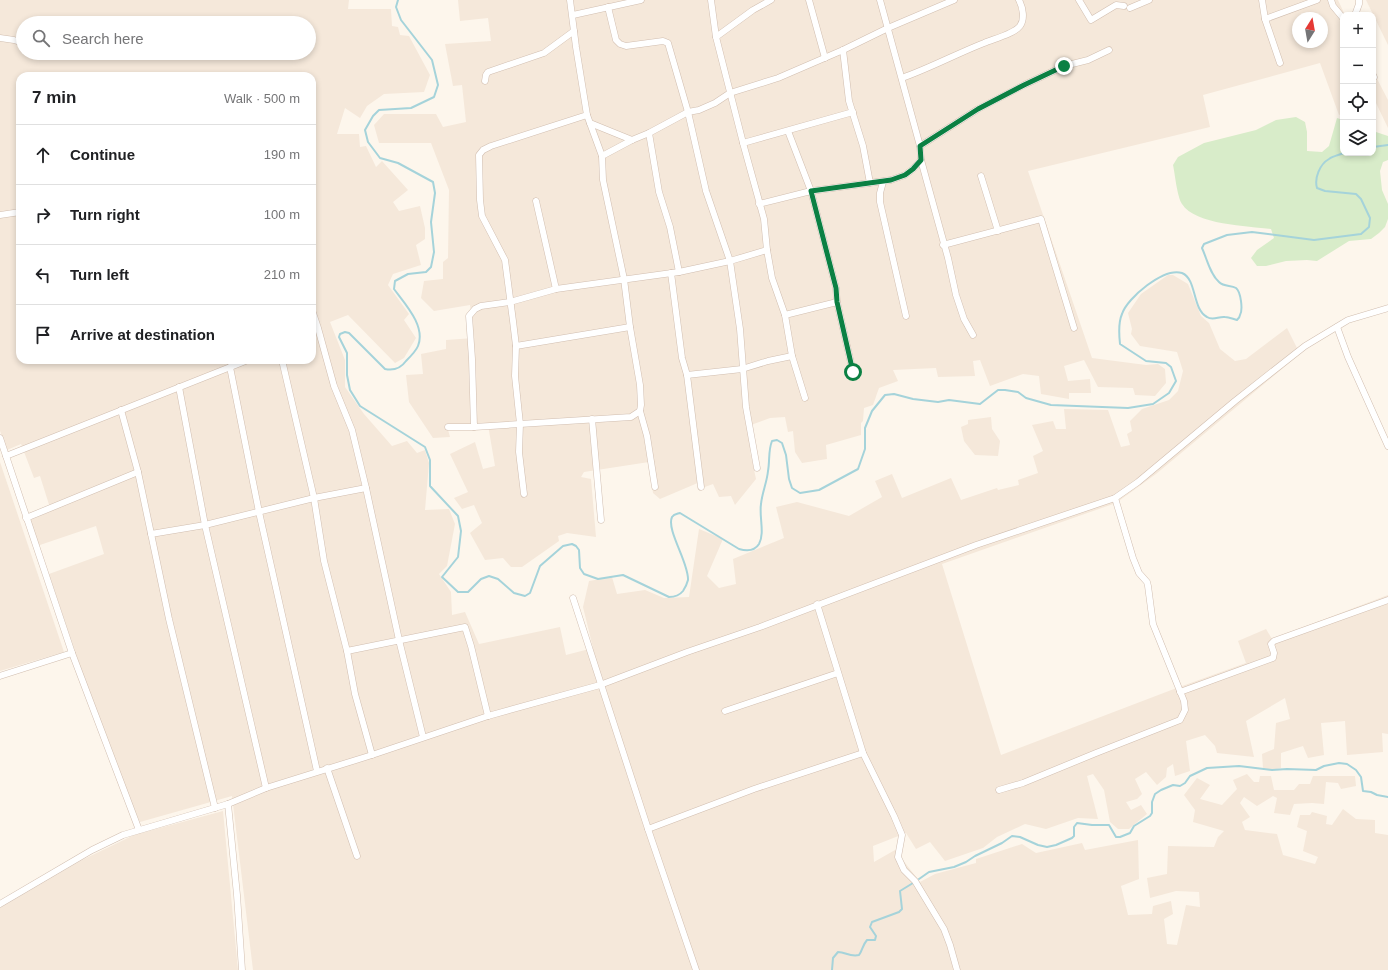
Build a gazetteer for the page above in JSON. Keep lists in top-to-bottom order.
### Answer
{
  "north": "top",
  "page": {
    "map_buttons": ["+", "−"],
    "search": "Search here",
    "heading": ["7 min", "Walk · 500 m"],
    "list": [
      ["Continue", "190 m"],
      ["Turn right", "100 m"],
      ["Turn left", "210 m"],
      "Arrive at destination"
    ]
  }
}
